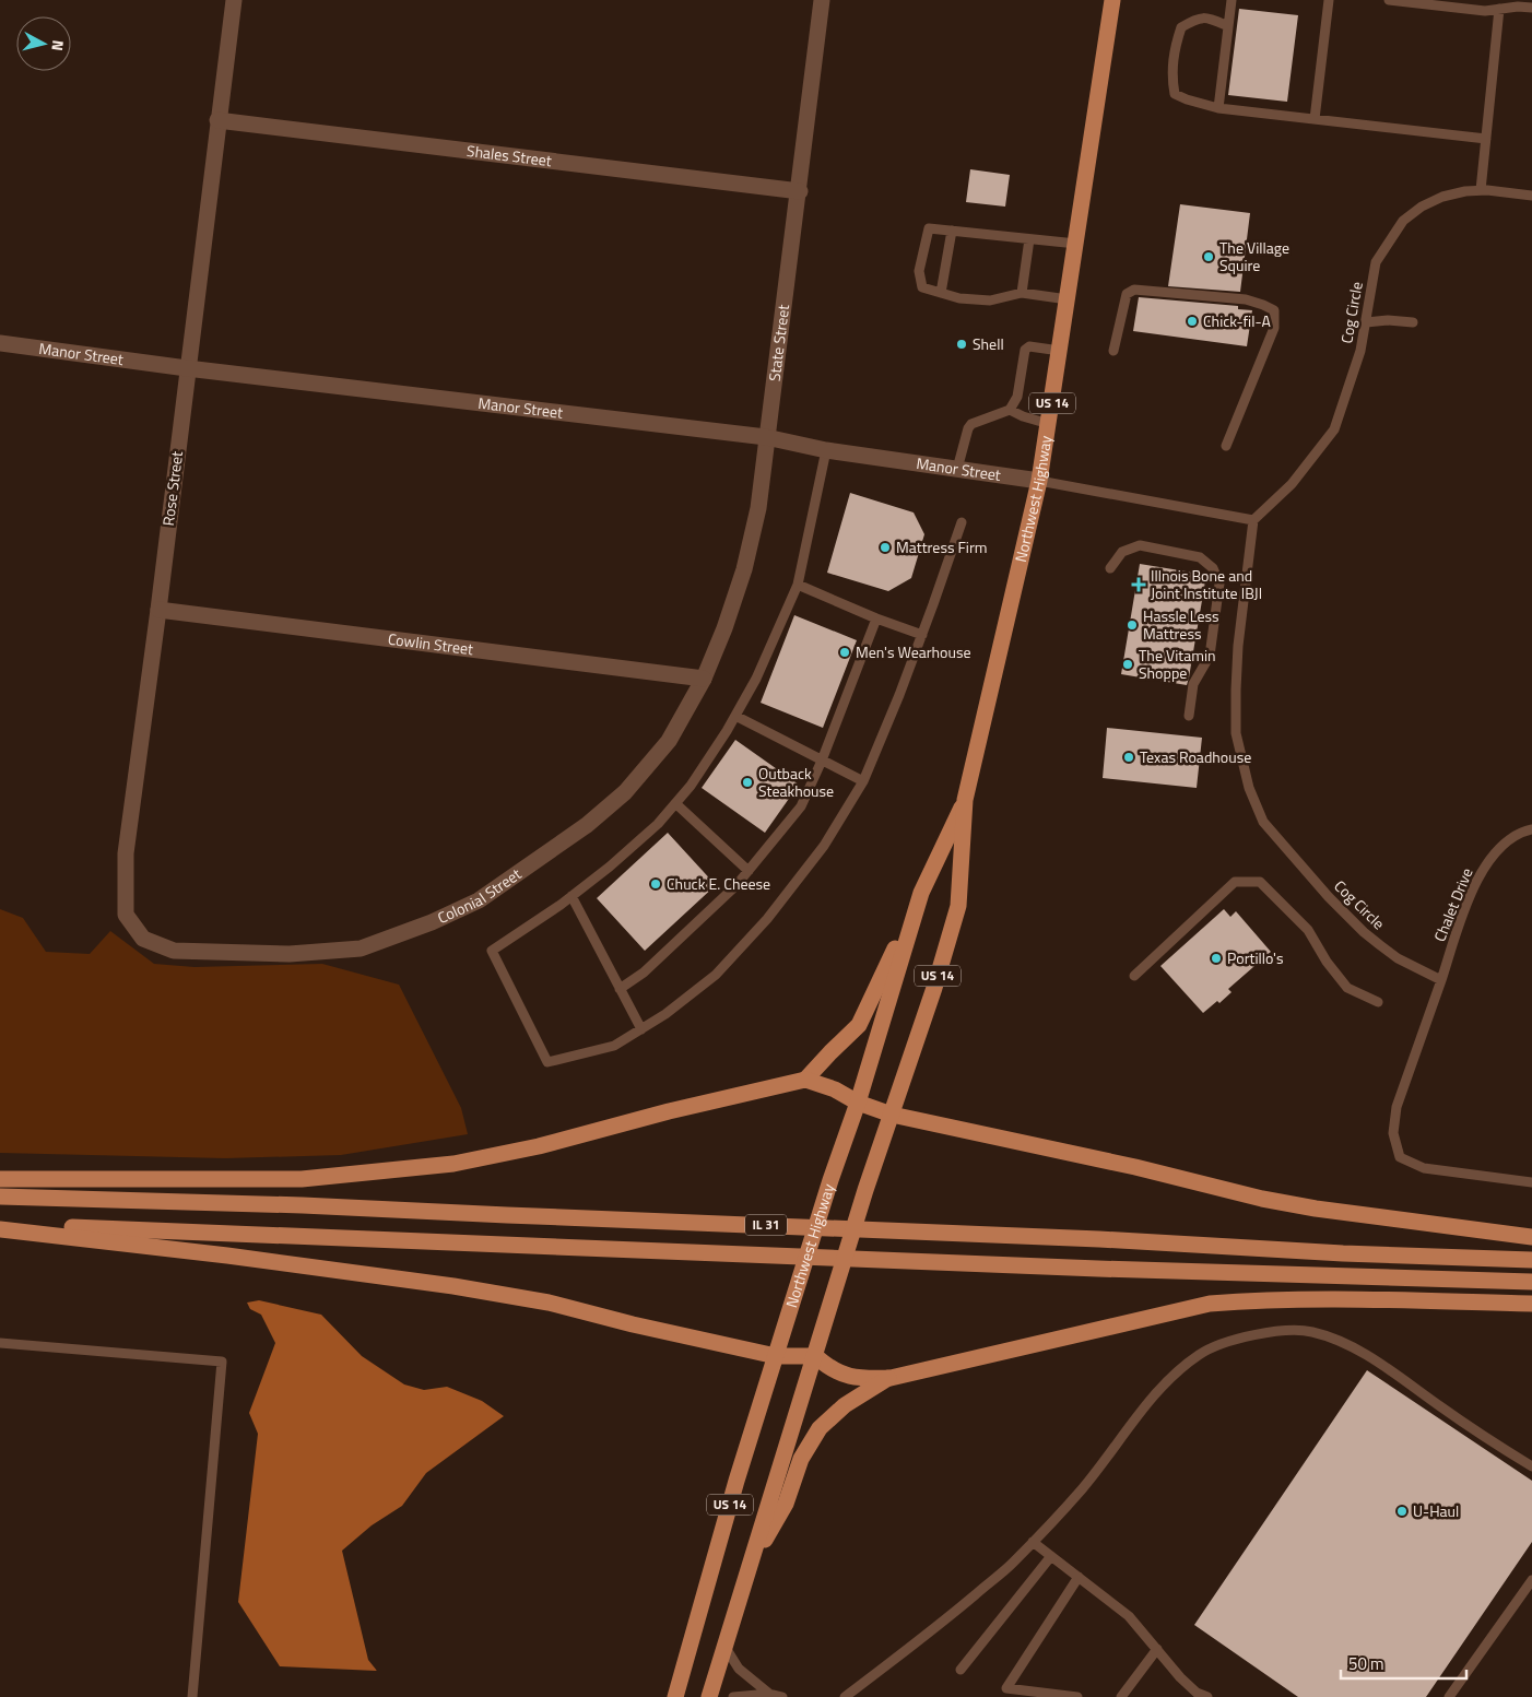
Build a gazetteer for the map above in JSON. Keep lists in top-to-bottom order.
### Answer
{
  "streets": {
    "main road": ["US 14", "Northwest Highway", "IL 31"],
    "street": [
      "Shales Street",
      "State Street",
      "Manor Street",
      "Rose Street",
      "Cowlin Street",
      "Colonial Street"
    ],
    "lane": ["Cog Circle", "Chalet Drive"]
  },
  "crossings": [
    ["Shales Street", "State Street"],
    ["Shales Street", "Rose Street"],
    ["Cog Circle", "Chalet Drive"],
    ["State Street", "Manor Street"],
    ["State Street", "Cowlin Street"],
    ["State Street", "Colonial Street"],
    ["Manor Street", "Rose Street"],
    ["Manor Street", "Northwest Highway"],
    ["Rose Street", "Cowlin Street"],
    ["Rose Street", "Colonial Street"],
    ["Cowlin Street", "Colonial Street"]
  ],
  "places": {
    "other": [
      "The Village Squire",
      "Chick-fil-A",
      "Shell",
      "Mattress Firm",
      "Hassle Less Mattress",
      "Men's Wearhouse",
      "The Vitamin Shoppe",
      "Texas Roadhouse",
      "Outback Steakhouse",
      "Chuck E. Cheese",
      "Portillo's",
      "U-Haul"
    ],
    "health": ["Illnois Bone and Joint Institute IBJI"]
  },
  "scale_bar": "50 m",
  "north": "right"
}
